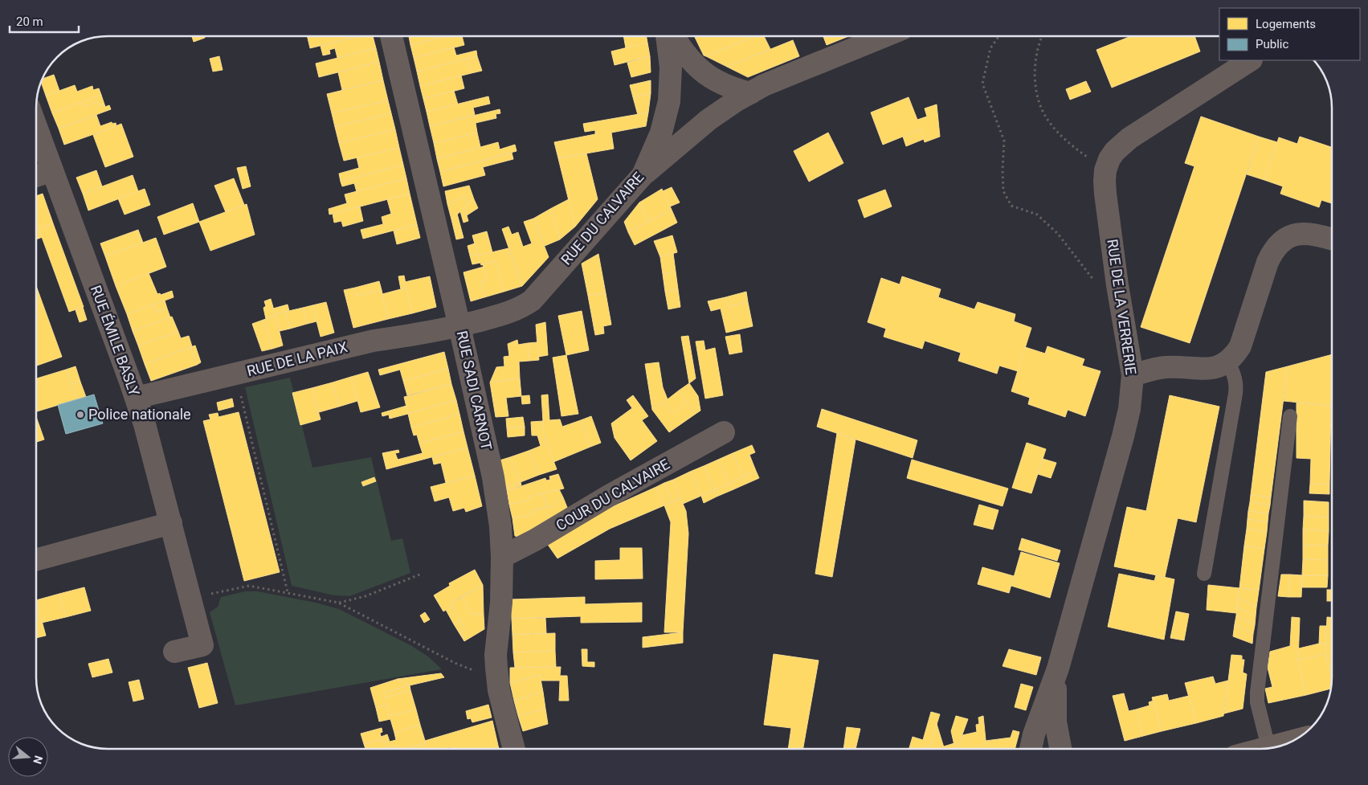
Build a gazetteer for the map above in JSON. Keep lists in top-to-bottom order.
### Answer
{
  "streets": {
    "street": [
      "RUE DU CALVAIRE",
      "RUE DE LA VERRERIE",
      "RUE ÉMILE BASLY",
      "RUE DE LA PAIX",
      "RUE SADI CARNOT",
      "COUR DU CALVAIRE"
    ]
  },
  "crossings": [
    ["RUE DU CALVAIRE", "RUE DE LA PAIX"],
    ["RUE DU CALVAIRE", "RUE SADI CARNOT"],
    ["RUE ÉMILE BASLY", "RUE DE LA PAIX"],
    ["RUE DE LA PAIX", "RUE SADI CARNOT"],
    ["RUE SADI CARNOT", "COUR DU CALVAIRE"]
  ],
  "places": ["Police nationale"],
  "legend": ["Logements", "Public"],
  "scale_bar": "20 m",
  "north": "right"
}
